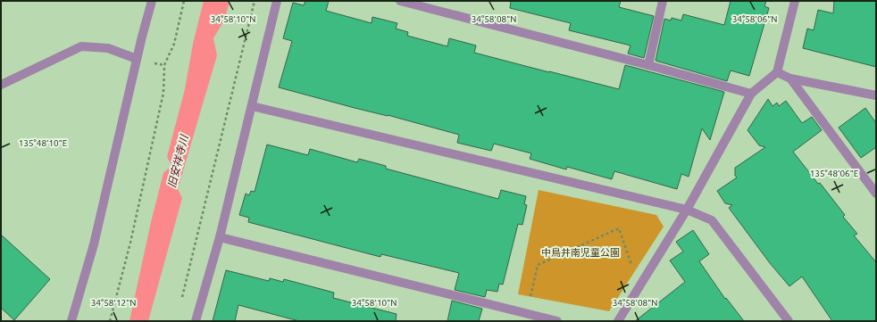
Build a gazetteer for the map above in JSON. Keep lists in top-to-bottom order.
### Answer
{
  "water": ["旧安祥寺川"],
  "parks": ["中鳥井南児童公園"],
  "coordinates": [
    "34°58'10\"N",
    "34°58'08\"N",
    "34°58'06\"N",
    "135°48'10\"E",
    "135°48'06\"E",
    "34°58'12\"N"
  ]
}
